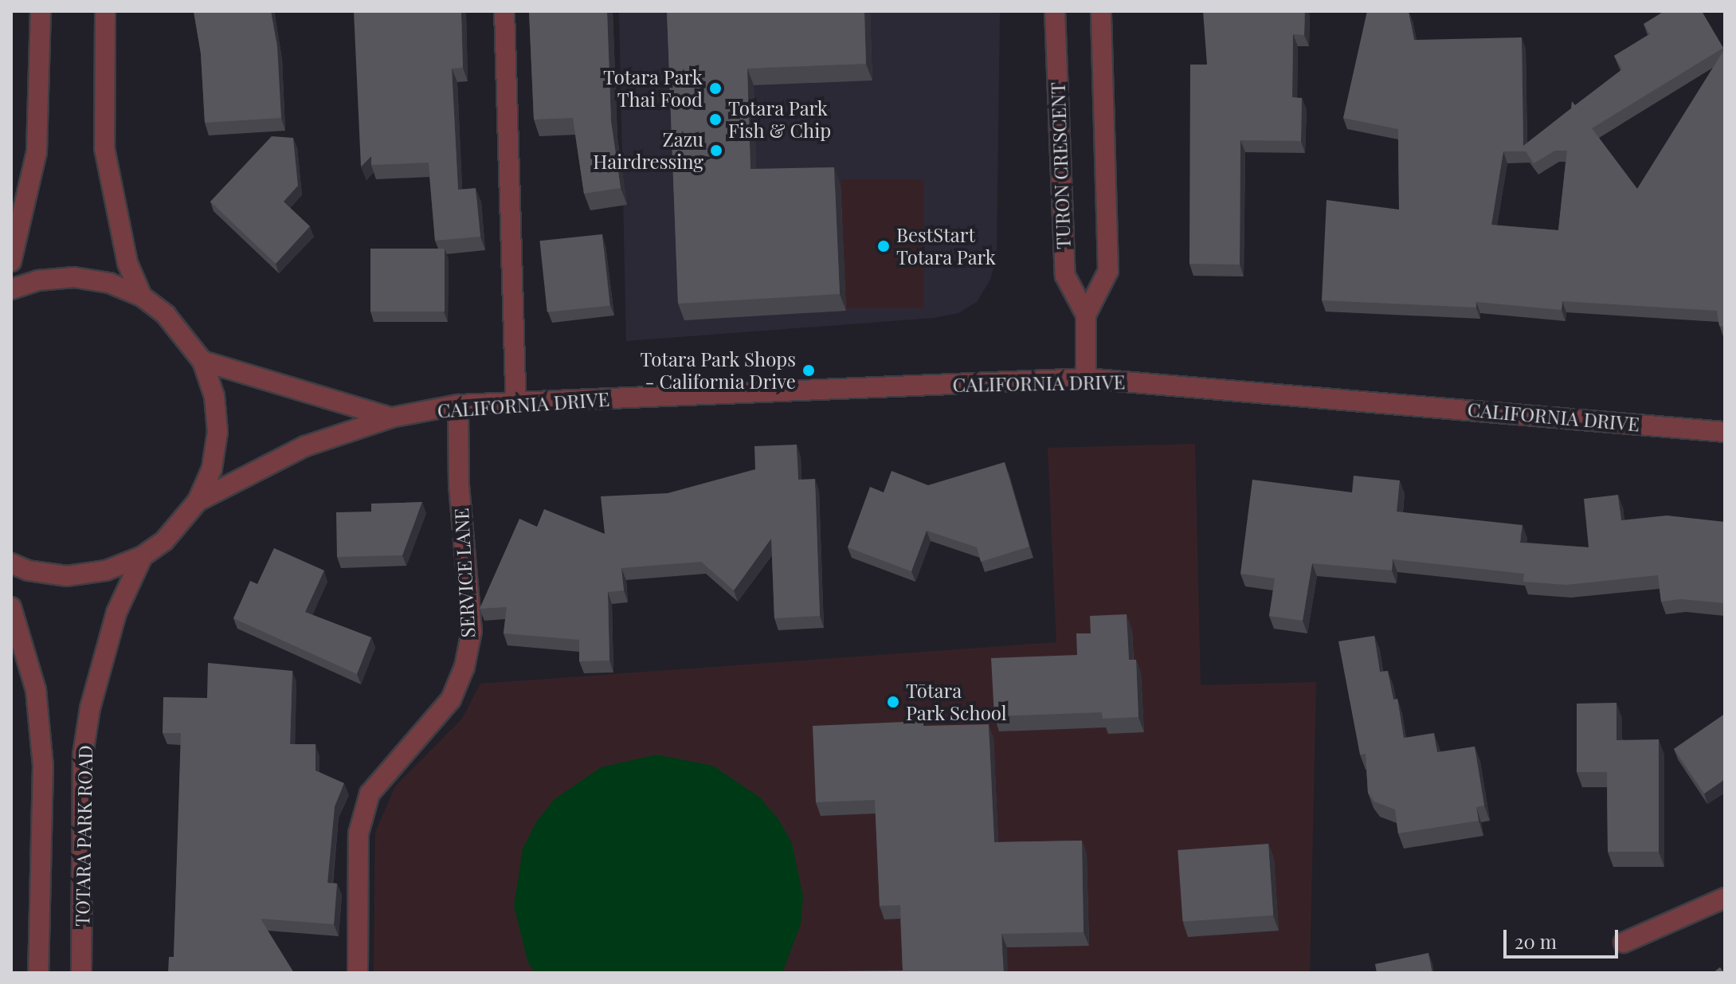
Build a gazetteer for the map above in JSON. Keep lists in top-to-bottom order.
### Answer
{
  "streets": {
    "street": [
      "TURON CRESCENT",
      "CALIFORNIA DRIVE",
      "SERVICE LANE",
      "TOTARA PARK ROAD"
    ]
  },
  "crossings": [
    ["TURON CRESCENT", "CALIFORNIA DRIVE"],
    ["CALIFORNIA DRIVE", "SERVICE LANE"]
  ],
  "places": [
    "Totara Park Thai Food",
    "Totara Park Fish & Chip",
    "Zazu Hairdressing",
    "BestStart Totara Park",
    "Totara Park Shops - California Drive",
    "Tōtara Park School"
  ],
  "scale_bar": "20 m"
}
